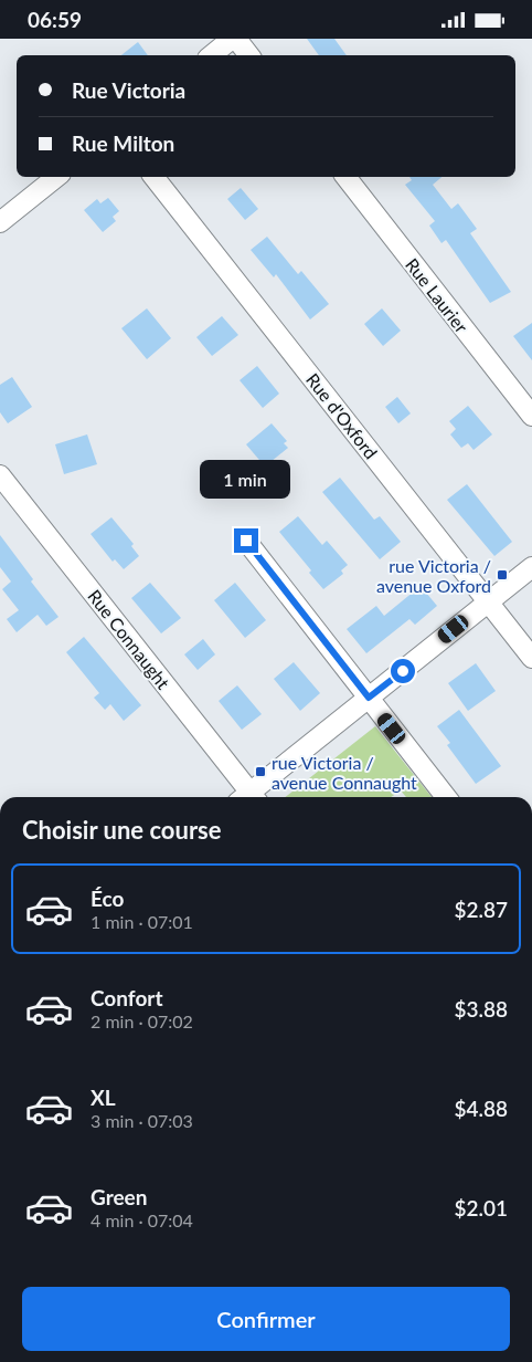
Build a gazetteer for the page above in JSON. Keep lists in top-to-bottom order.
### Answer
{
  "streets": {
    "street": ["Rue Laurier", "Rue d'Oxford", "Rue Connaught"]
  },
  "places": {
    "transit": ["rue Victoria / avenue Oxford", "rue Victoria / avenue Connaught"]
  },
  "page": {
    "status": "06:59",
    "banner": ["Rue Victoria", "Rue Milton"],
    "bubble": "1 min",
    "heading": "Choisir une course",
    "list": [
      {
        "name": "Éco",
        "note": "1 min · 07:01",
        "value": "$2.87"
      },
      {
        "name": "Confort",
        "note": "2 min · 07:02",
        "value": "$3.88"
      },
      {
        "name": "XL",
        "note": "3 min · 07:03",
        "value": "$4.88"
      },
      {
        "name": "Green",
        "note": "4 min · 07:04",
        "value": "$2.01"
      }
    ],
    "buttons": "Confirmer"
  }
}
